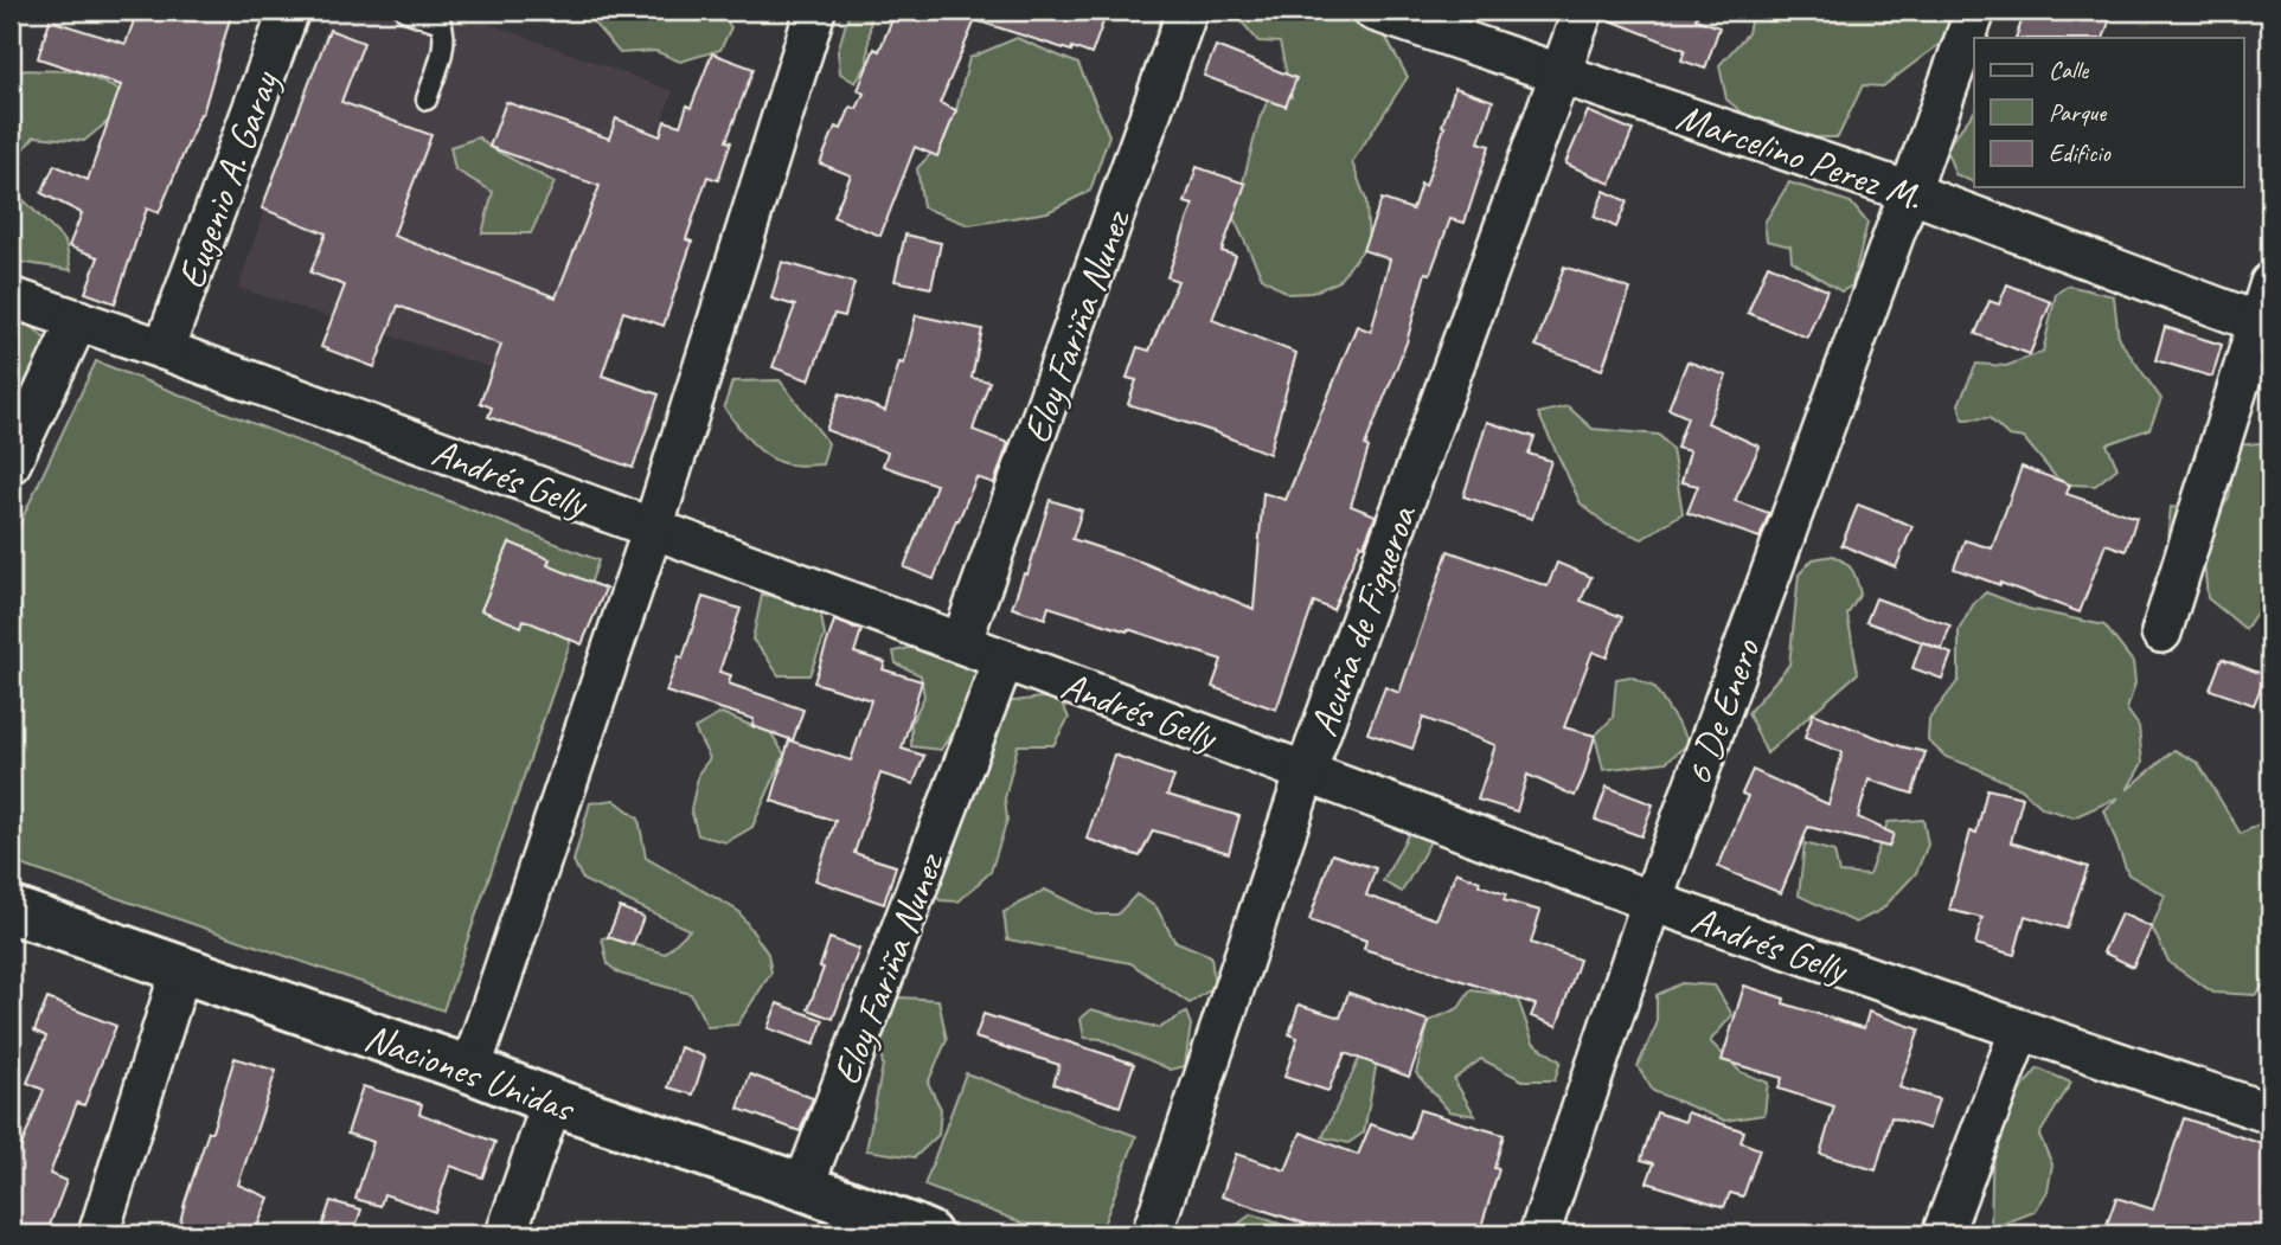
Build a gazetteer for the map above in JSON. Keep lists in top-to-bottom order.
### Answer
{
  "streets": {
    "street": [
      "Marcelino Perez M.",
      "Eugenio A. Garay",
      "Eloy Fariña Nunez",
      "Andrés Gelly",
      "Acuña de Figueroa",
      "6 De Enero",
      "Naciones Unidas"
    ]
  },
  "crossings": [
    ["Marcelino Perez M.", "Acuña de Figueroa"],
    ["Marcelino Perez M.", "6 De Enero"],
    ["Eugenio A. Garay", "Andrés Gelly"],
    ["Eloy Fariña Nunez", "Andrés Gelly"],
    ["Eloy Fariña Nunez", "Naciones Unidas"],
    ["Andrés Gelly", "Acuña de Figueroa"],
    ["Andrés Gelly", "6 De Enero"]
  ],
  "legend": ["Calle", "Parque", "Edificio"]
}
